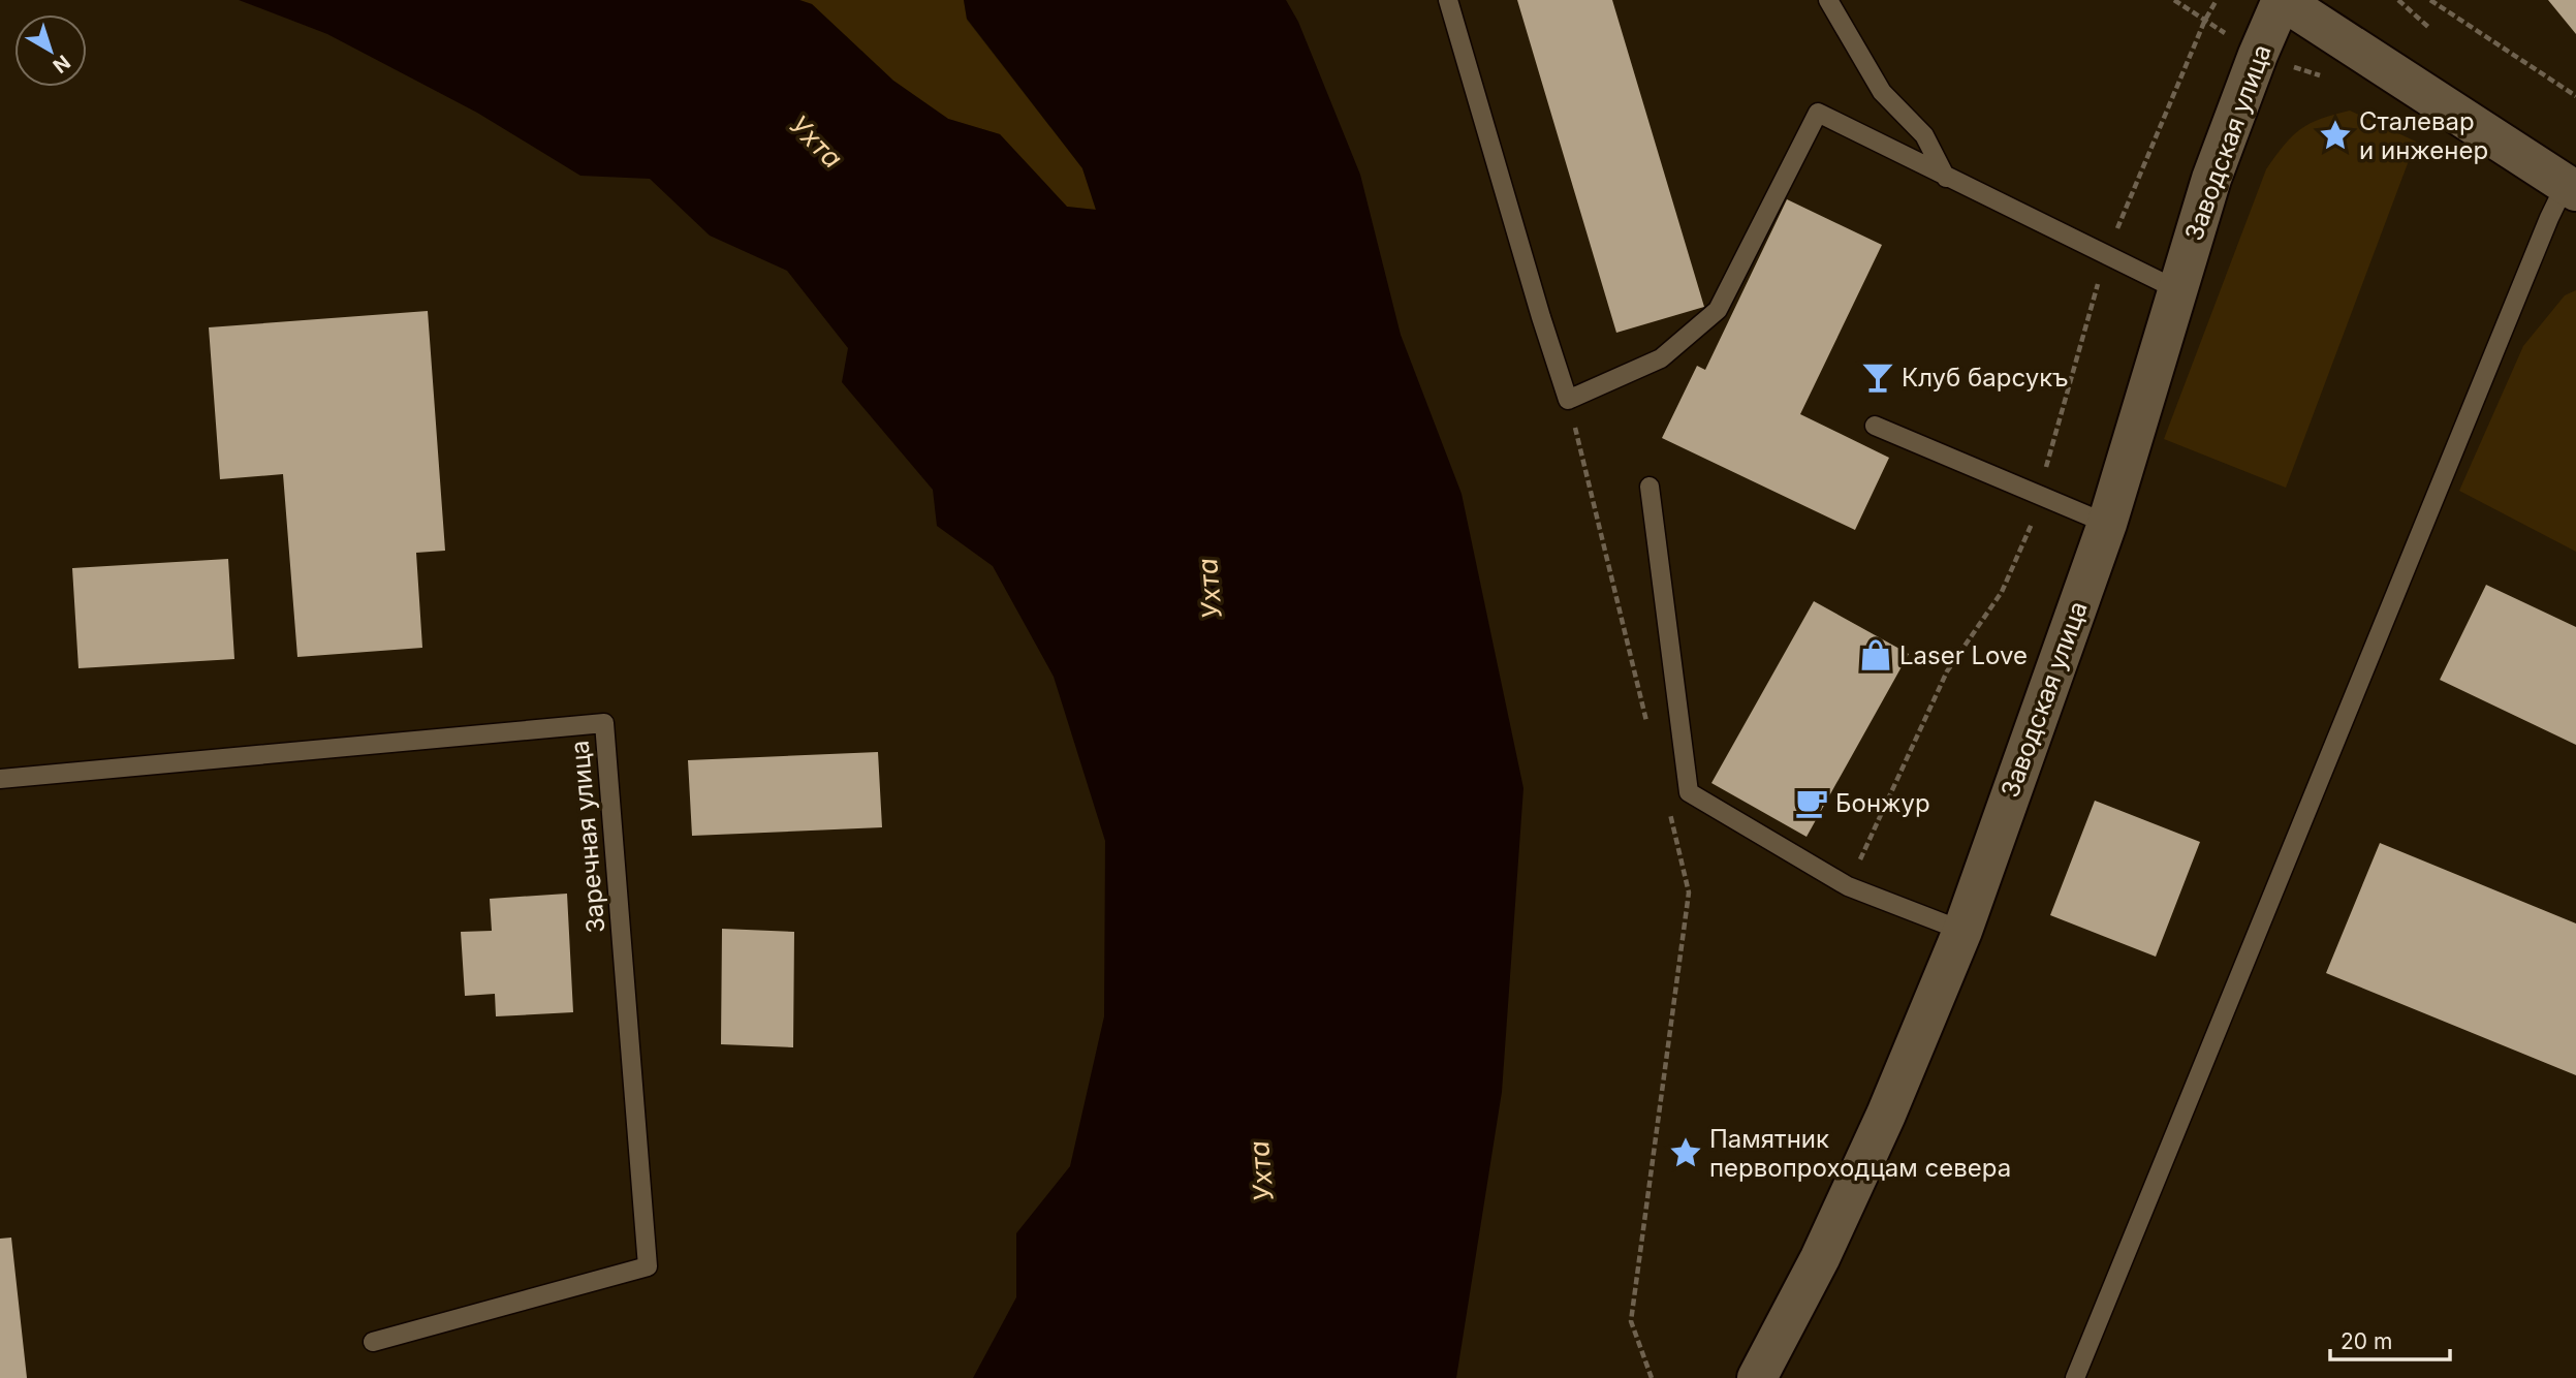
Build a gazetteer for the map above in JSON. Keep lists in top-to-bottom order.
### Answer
{
  "streets": {
    "street": ["Заводская улица"],
    "lane": ["Заречная улица"]
  },
  "water": ["Ухта"],
  "places": {
    "place": ["Сталевар и инженер", "Памятник первопроходцам севера"],
    "bar": ["Клуб барсукъ"],
    "shop": ["Laser Love"],
    "cafe": ["Бонжур"]
  },
  "scale_bar": "20 m",
  "north": "bottom right"
}
